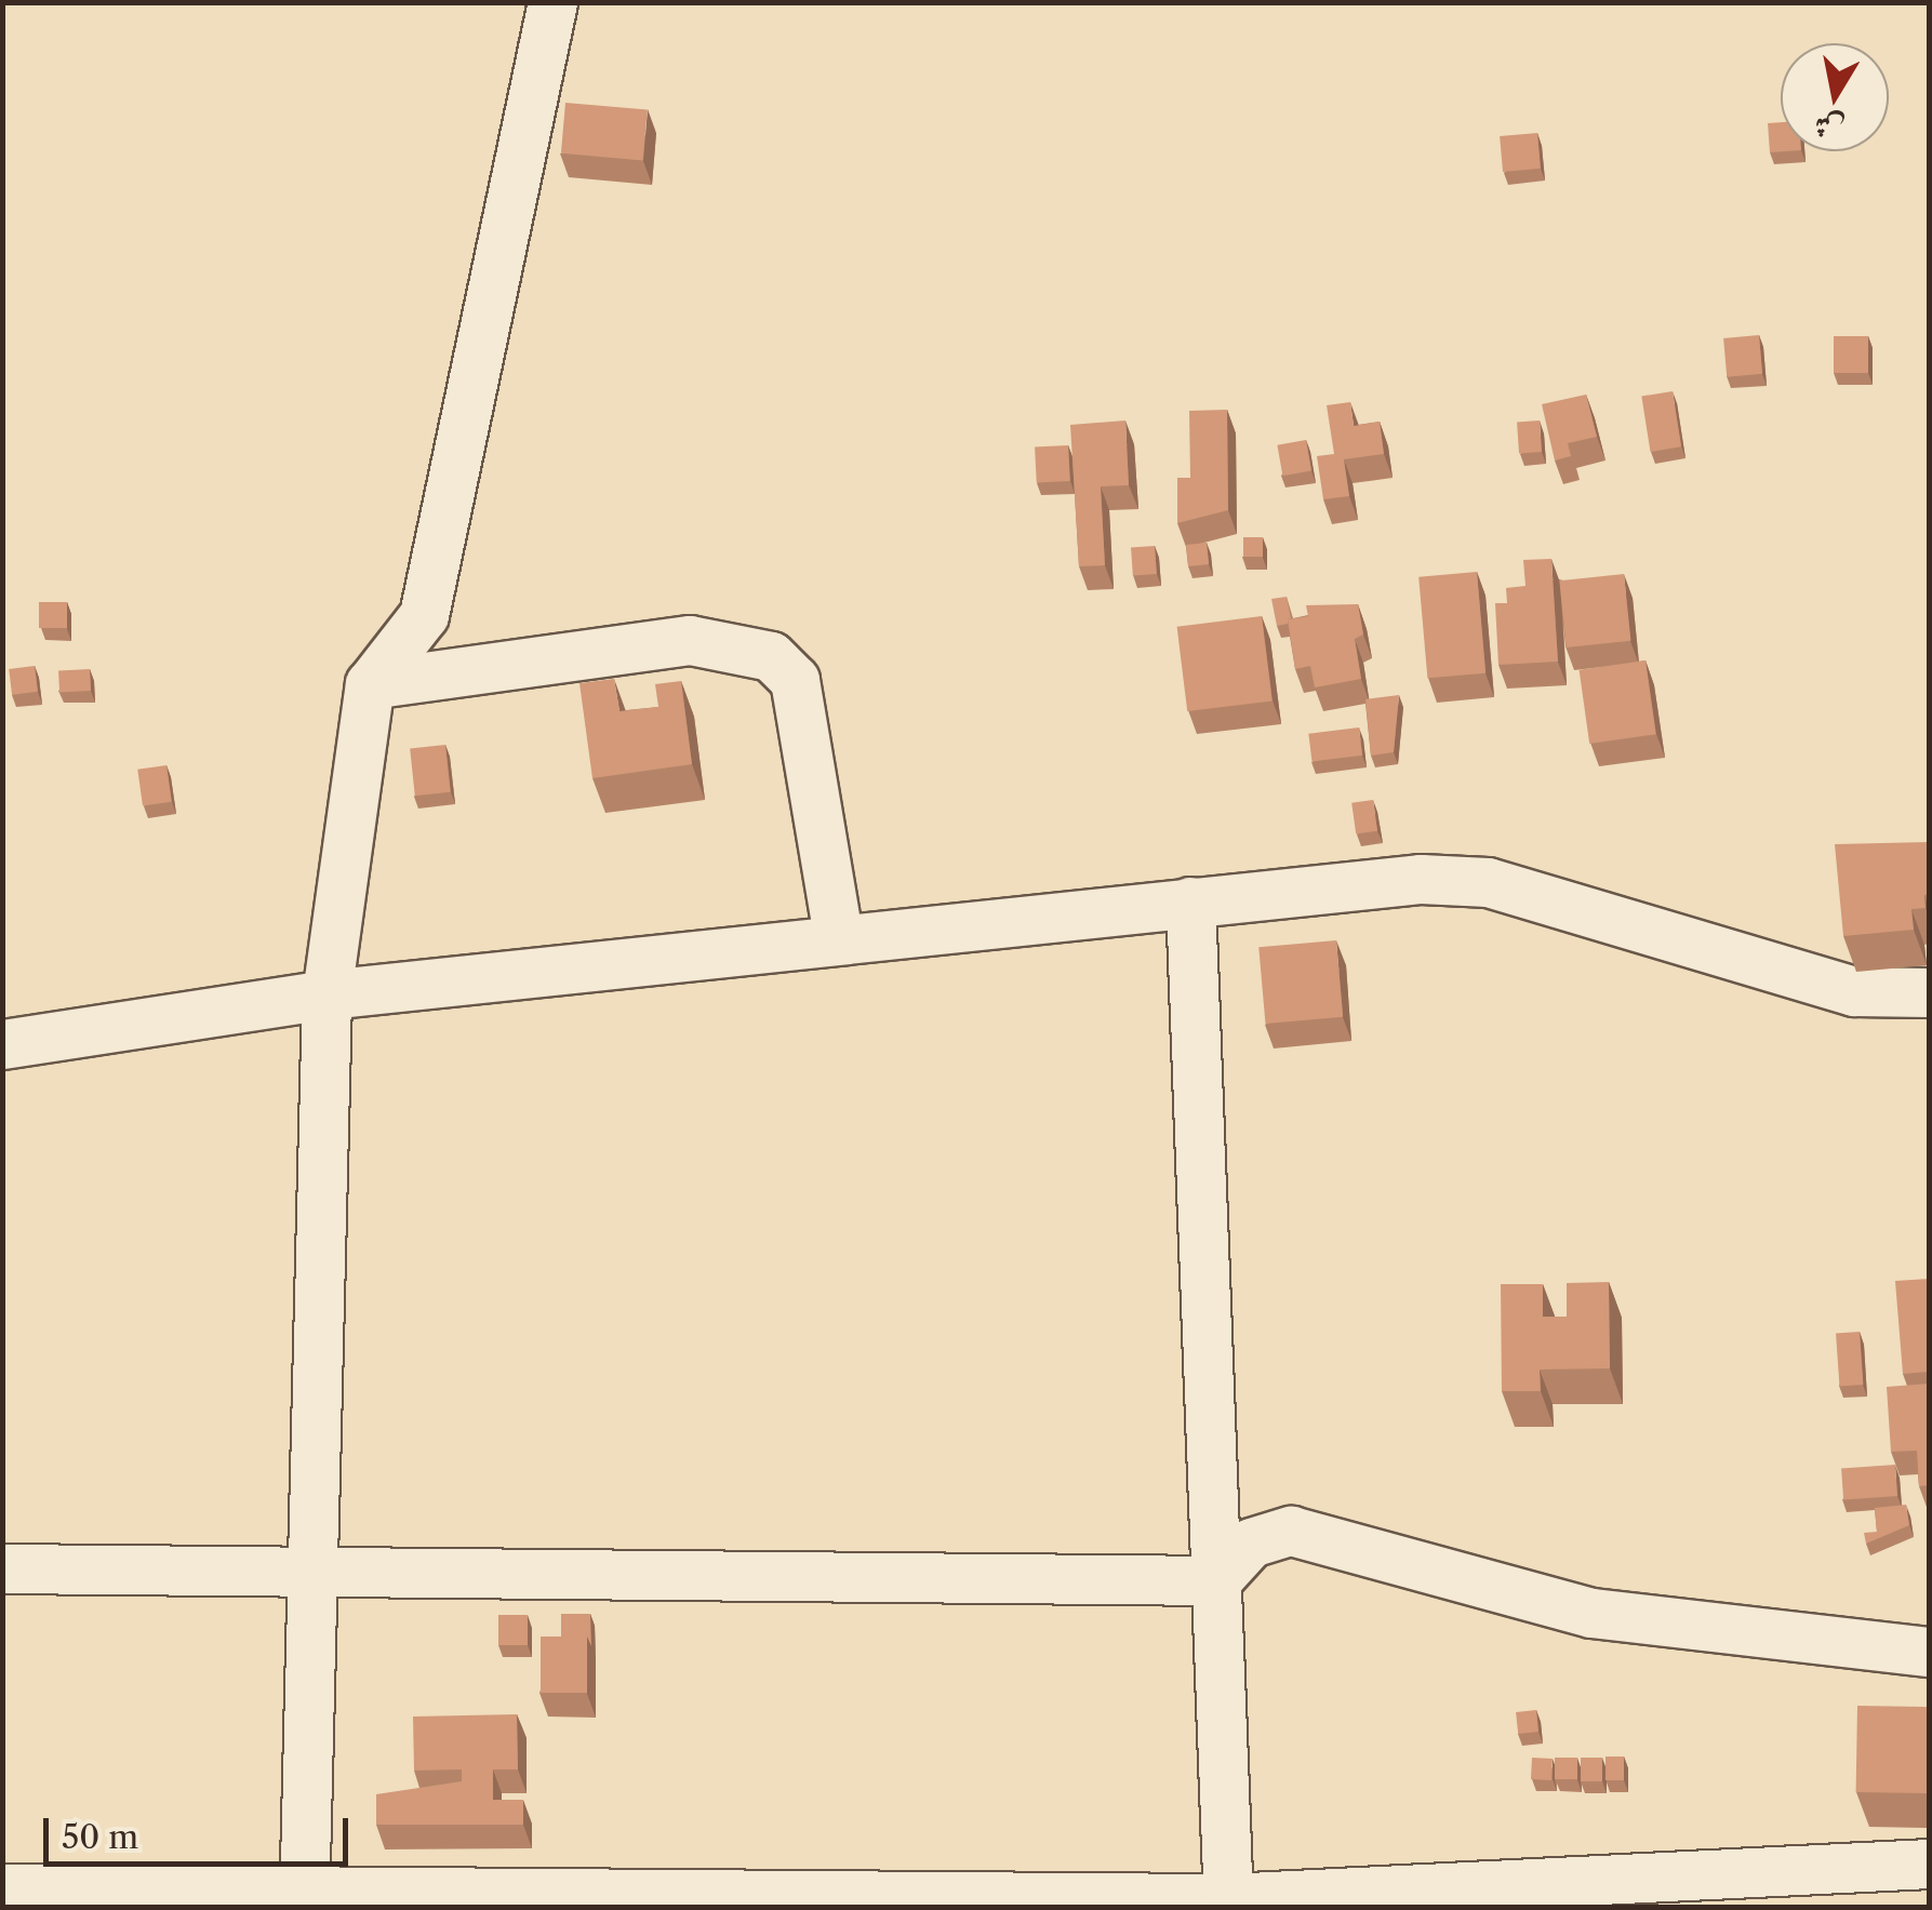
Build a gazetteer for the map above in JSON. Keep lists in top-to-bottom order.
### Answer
{
  "scale_bar": "50 m",
  "north": "bottom"
}
